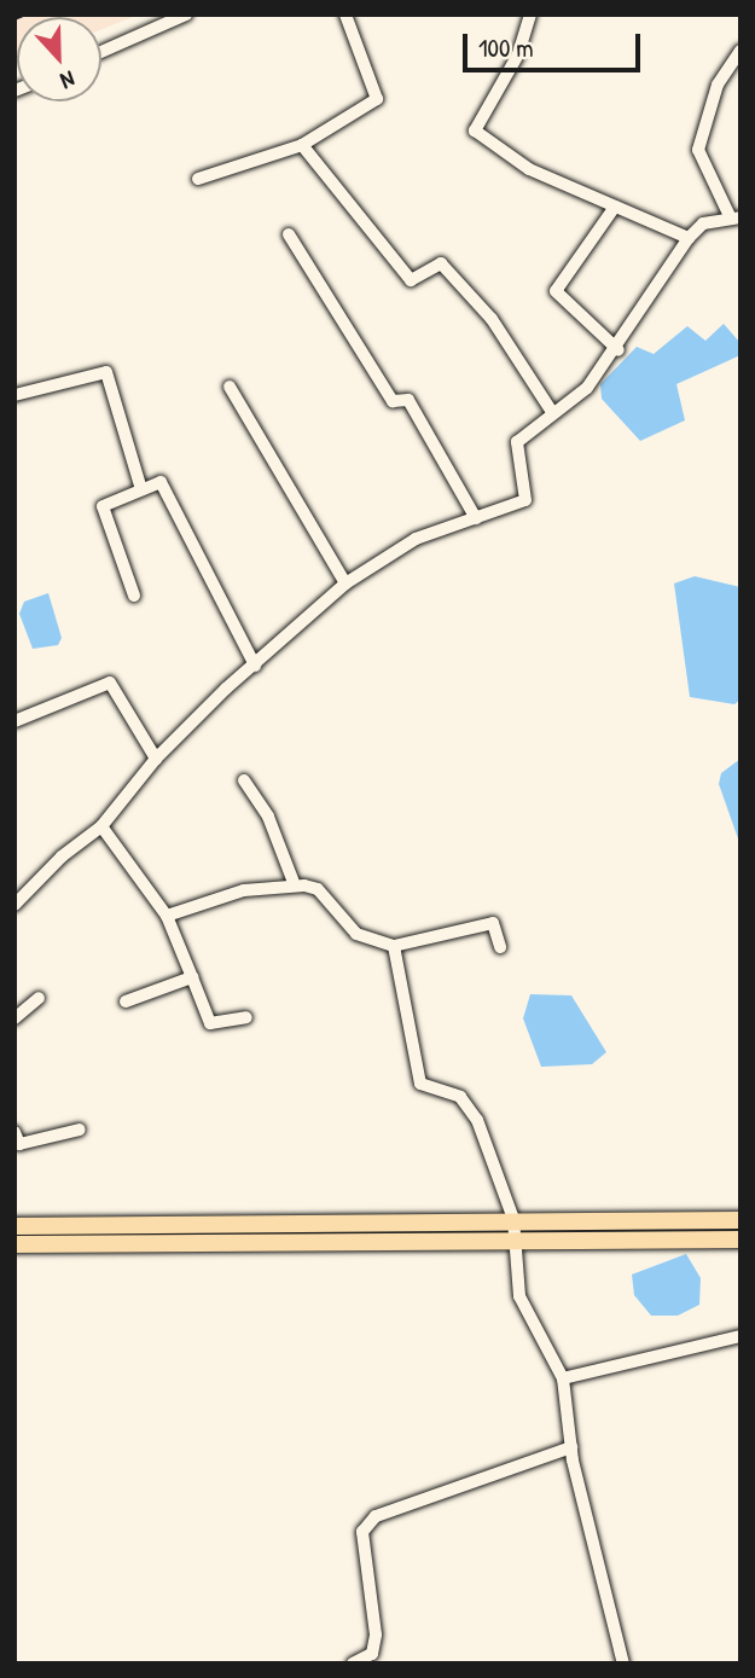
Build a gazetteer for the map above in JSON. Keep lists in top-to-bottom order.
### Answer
{
  "scale_bar": "100 m",
  "north": "bottom"
}
